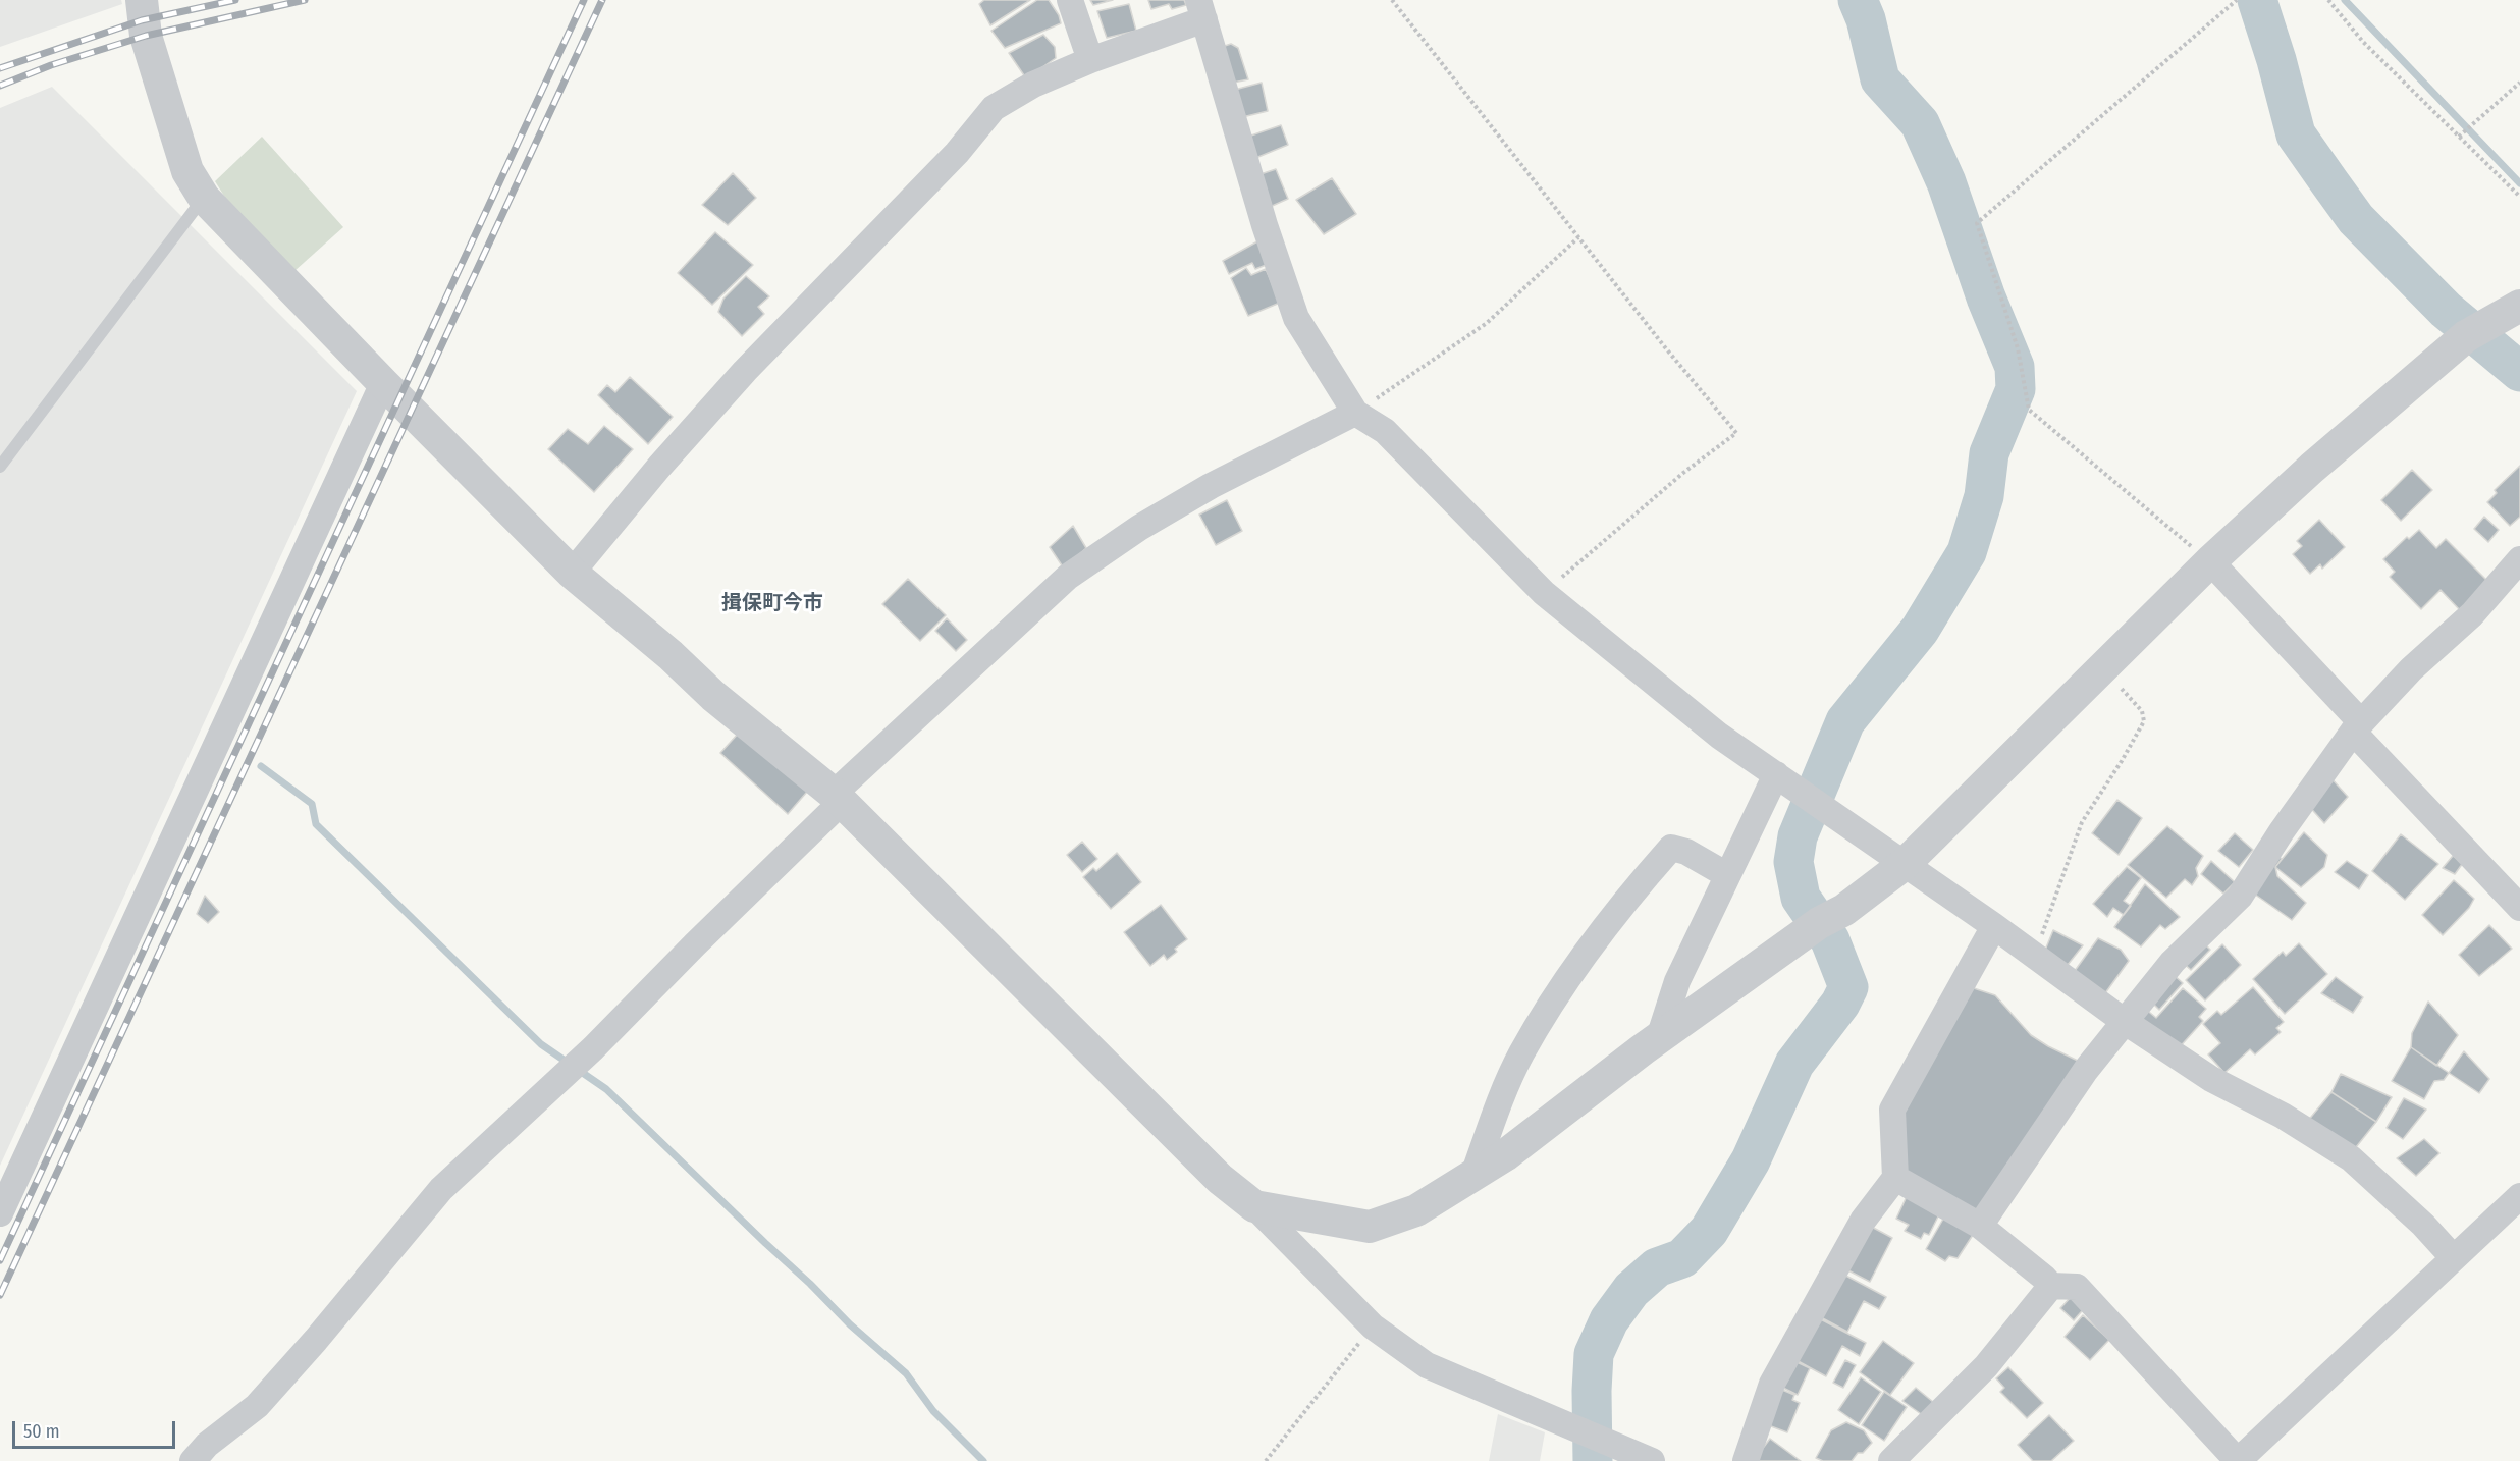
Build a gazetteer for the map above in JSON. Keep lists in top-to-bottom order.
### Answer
{
  "districts": ["揖保町今市"],
  "scale_bar": "50 m"
}
